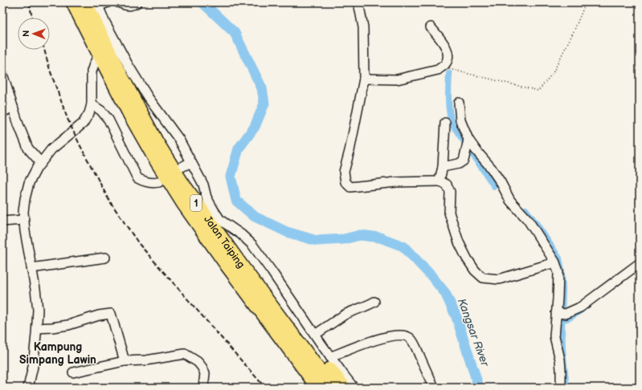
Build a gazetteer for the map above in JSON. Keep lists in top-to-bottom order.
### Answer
{
  "streets": {
    "highway": ["1", "Jalan Taiping"]
  },
  "districts": ["Kampung Simpang Lawin"],
  "water": ["Kangsar River"],
  "north": "left"
}
